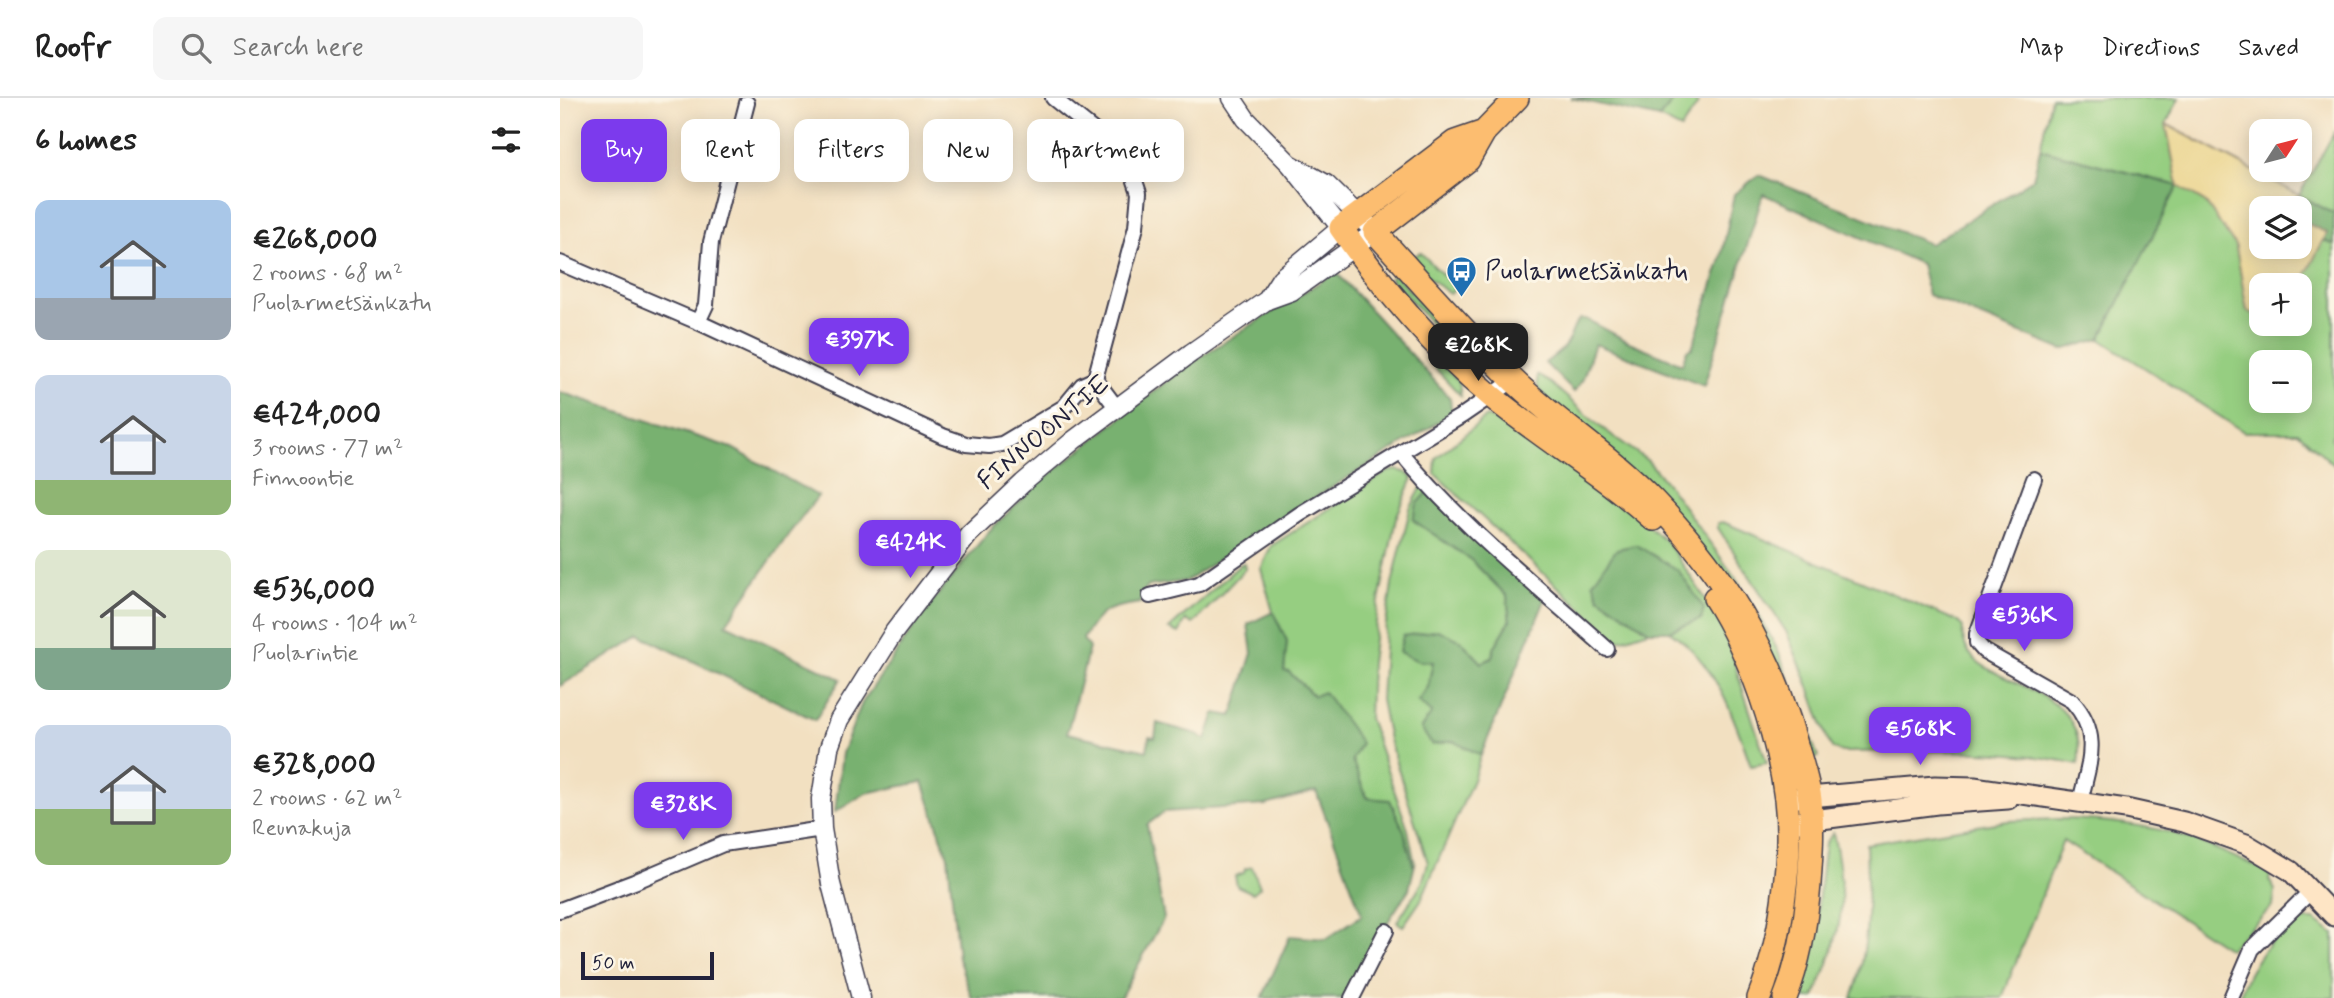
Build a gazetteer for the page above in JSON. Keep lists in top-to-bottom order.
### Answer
{
  "streets": {
    "main road": ["FINNOONTIE"]
  },
  "places": {
    "bus stop": ["Puolarmetsänkatu"]
  },
  "scale_bar": "50 m",
  "north": "top right",
  "page": {
    "header": "Roofr",
    "search": "Search here",
    "nav": ["Map", "Directions", "Saved"],
    "heading": "6 homes",
    "map_buttons": ["+", "−"],
    "chip": [
      "Buy",
      "Rent",
      "Filters",
      "New",
      "Apartment"
    ],
    "list": [
      {
        "name": "€268,000",
        "note": "2 rooms · 68 m² · Puolarmetsänkatu"
      },
      {
        "name": "€424,000",
        "note": "3 rooms · 77 m² · Finnoontie"
      },
      {
        "name": "€536,000",
        "note": "4 rooms · 104 m² · Puolarintie"
      },
      {
        "name": "€328,000",
        "note": "2 rooms · 62 m² · Reunakuja"
      }
    ],
    "price": [
      "€397K",
      "€268K",
      "€424K",
      "€536K",
      "€568K",
      "€328K"
    ],
    "scale": "50 m"
  }
}
